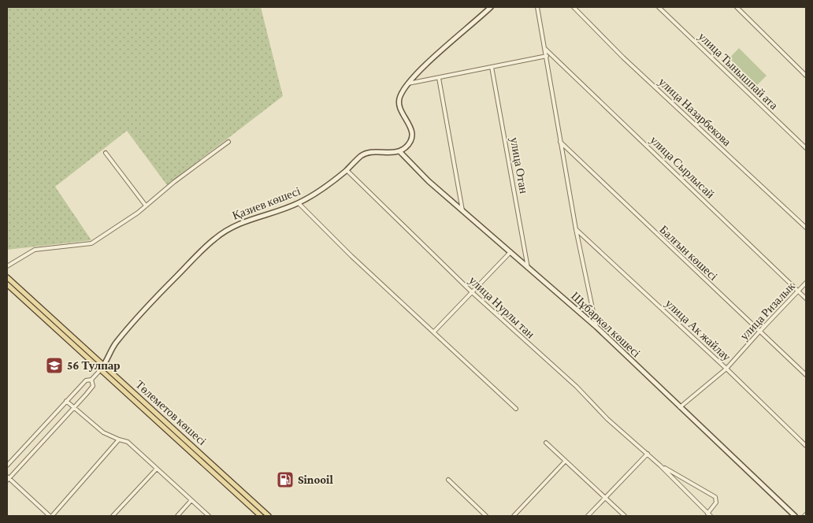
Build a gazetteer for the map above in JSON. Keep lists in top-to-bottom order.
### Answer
{
  "streets": {
    "main road": ["Төлеметов көшесі"],
    "street": [
      "улица Тынышпай ата",
      "улица Назарбекова",
      "улица Отан",
      "улица Сырлысай",
      "Қазиев көшесі",
      "Балғын көшесі",
      "улица Нурлы тан",
      "улица Ризалык",
      "Шұбаркөл көшесі",
      "улица Ак жайлау"
    ]
  },
  "crossings": [
    ["улица Отан", "Шұбаркөл көшесі"],
    ["улица Сырлысай", "улица Ризалык"],
    ["Қазиев көшесі", "улица Нурлы тан"],
    ["Қазиев көшесі", "Шұбаркөл көшесі"],
    ["Қазиев көшесі", "Төлеметов көшесі"],
    ["Балғын көшесі", "улица Ризалык"],
    ["улица Ризалык", "Шұбаркөл көшесі"],
    ["улица Ризалык", "улица Ак жайлау"]
  ],
  "places": {
    "school or university": ["56 Тулпар"],
    "fuel station": ["Sinooil"]
  }
}
